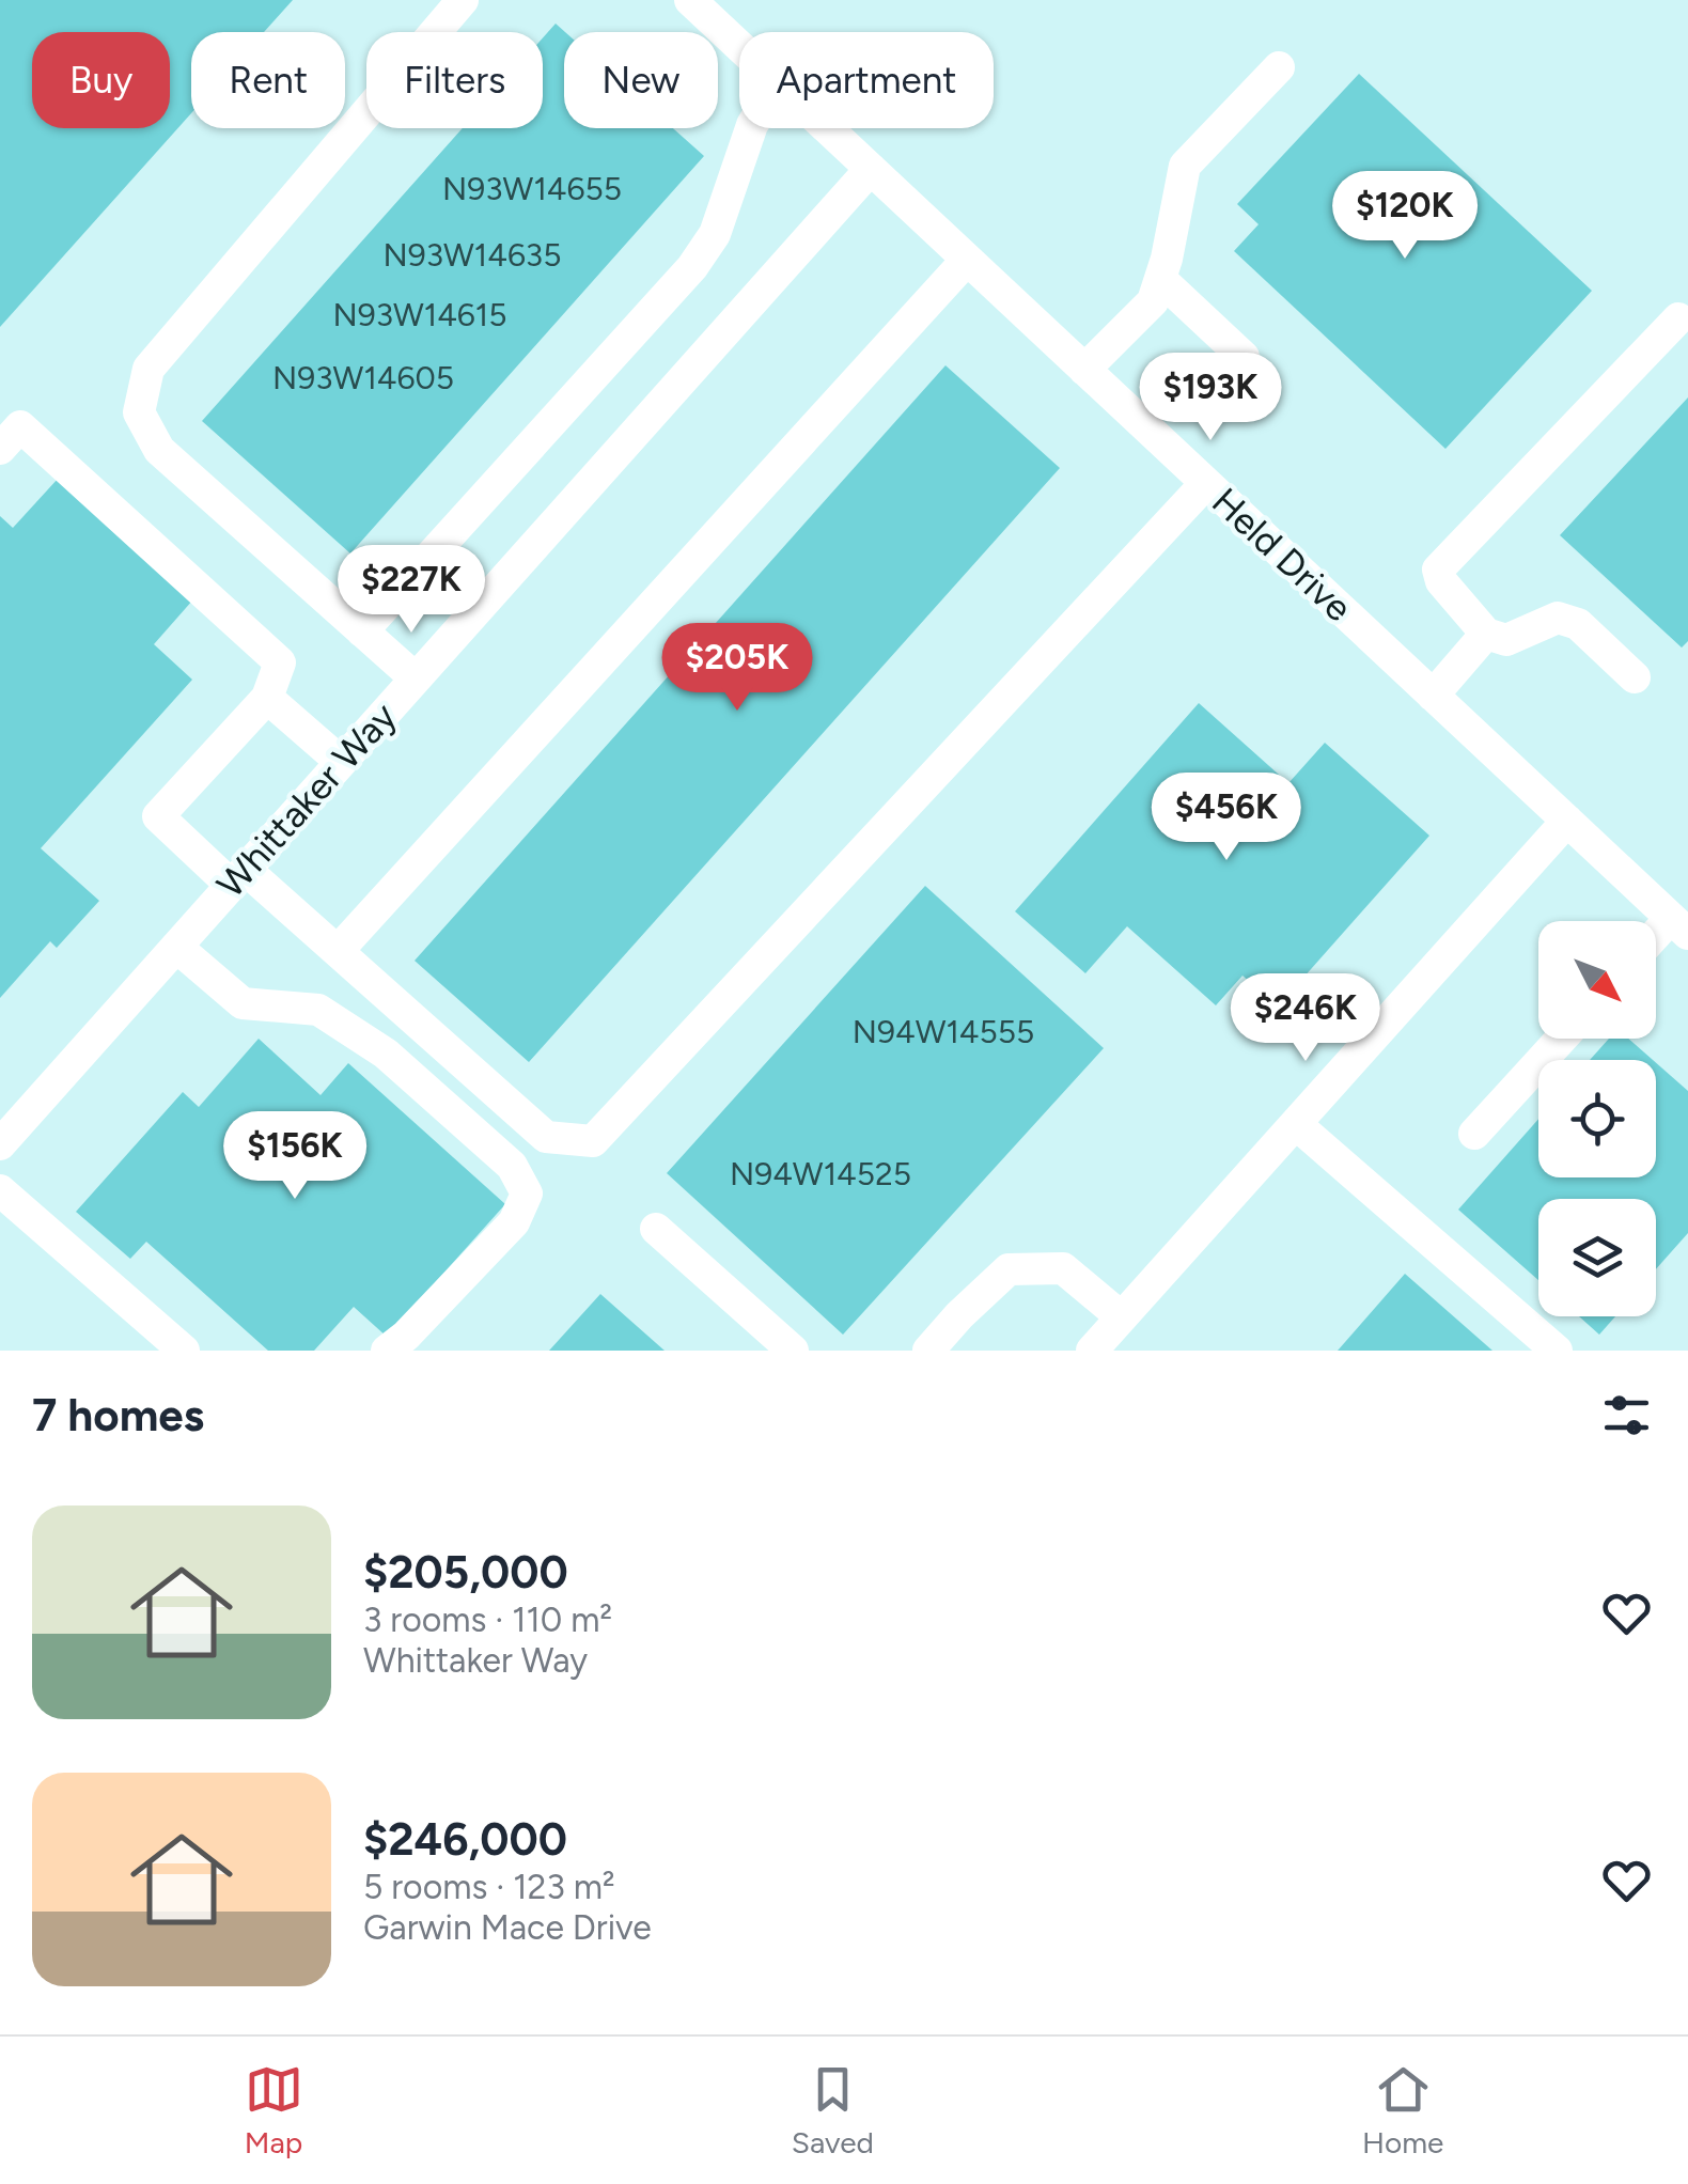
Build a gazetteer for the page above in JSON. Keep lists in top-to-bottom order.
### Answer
{
  "streets": {
    "street": ["Held Drive", "Whittaker Way"]
  },
  "crossings": [
    ["Held Drive", "Whittaker Way"]
  ],
  "house_numbers": [
    "N93W14655",
    "N93W14635",
    "N93W14615",
    "N93W14605",
    "N94W14555",
    "N94W14525"
  ],
  "north": "bottom right",
  "page": {
    "chip": [
      "Buy",
      "Rent",
      "Filters",
      "New",
      "Apartment"
    ],
    "price": [
      "$120K",
      "$193K",
      "$227K",
      "$205K",
      "$456K",
      "$246K",
      "$156K"
    ],
    "heading": "7 homes",
    "list": [
      {
        "name": "$205,000",
        "note": "3 rooms · 110 m² · Whittaker Way"
      },
      {
        "name": "$246,000",
        "note": "5 rooms · 123 m² · Garwin Mace Drive"
      }
    ],
    "tabs": ["Map", "Saved", "Home"]
  }
}
